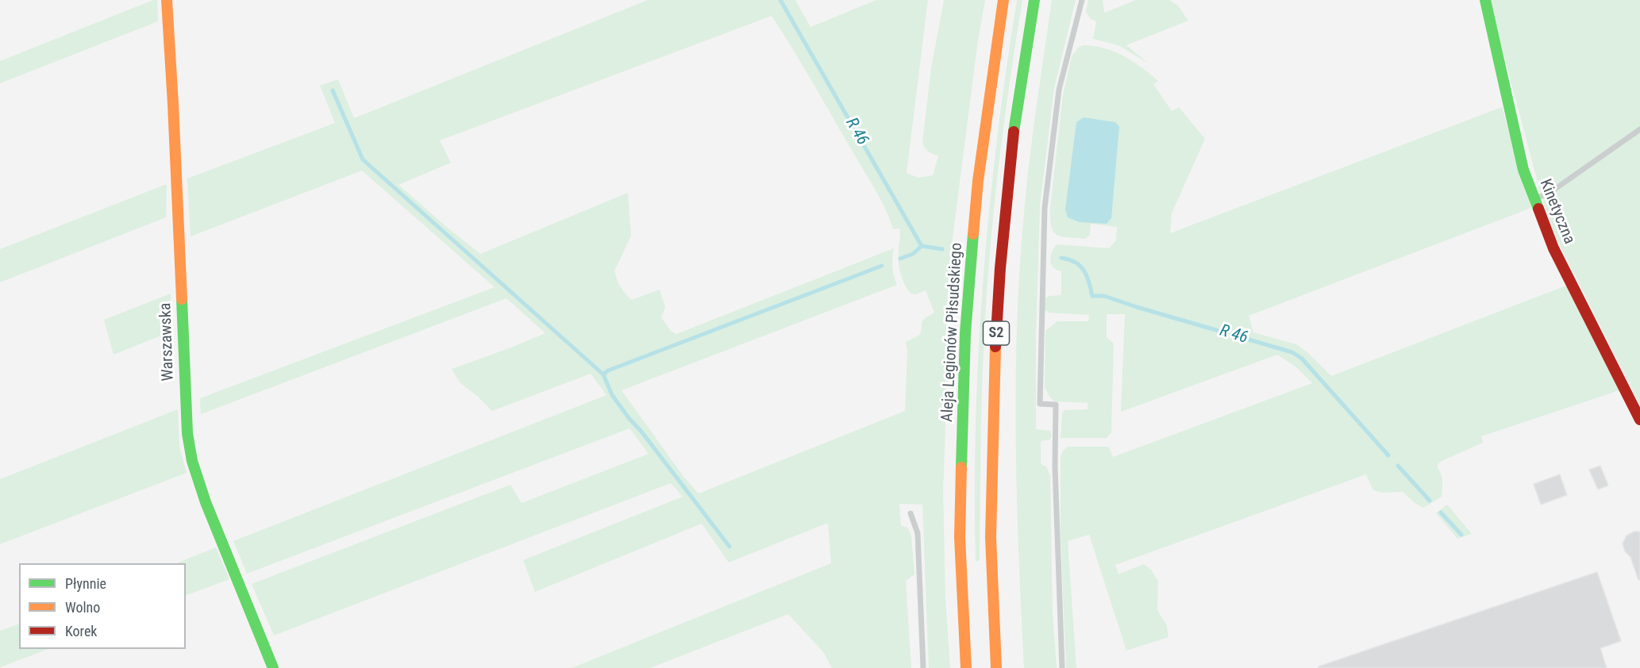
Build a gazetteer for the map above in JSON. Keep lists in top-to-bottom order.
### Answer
{
  "streets": {
    "main road": [
      "Kinetyczna",
      "Aleja Legionów Piłsudskiego",
      "S2",
      "Warszawska"
    ]
  },
  "water": ["R 46"],
  "legend": ["Płynnie", "Wolno", "Korek"]
}
